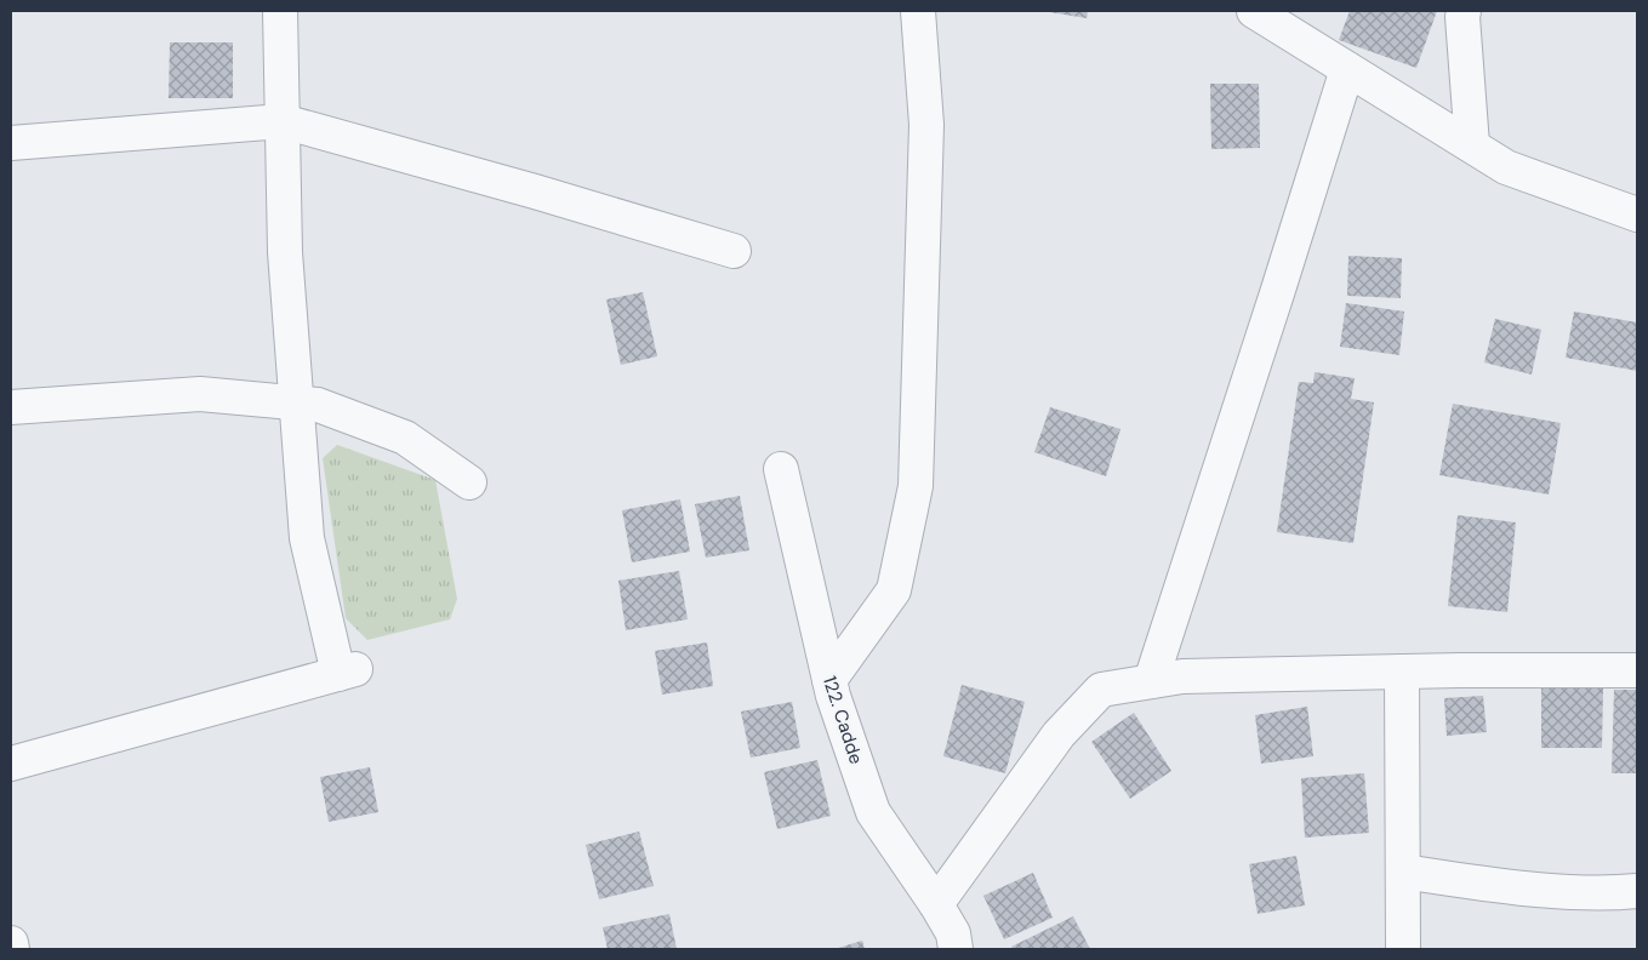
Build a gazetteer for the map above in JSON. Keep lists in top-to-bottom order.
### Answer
{
  "streets": {
    "street": ["122. Cadde"]
  }
}
